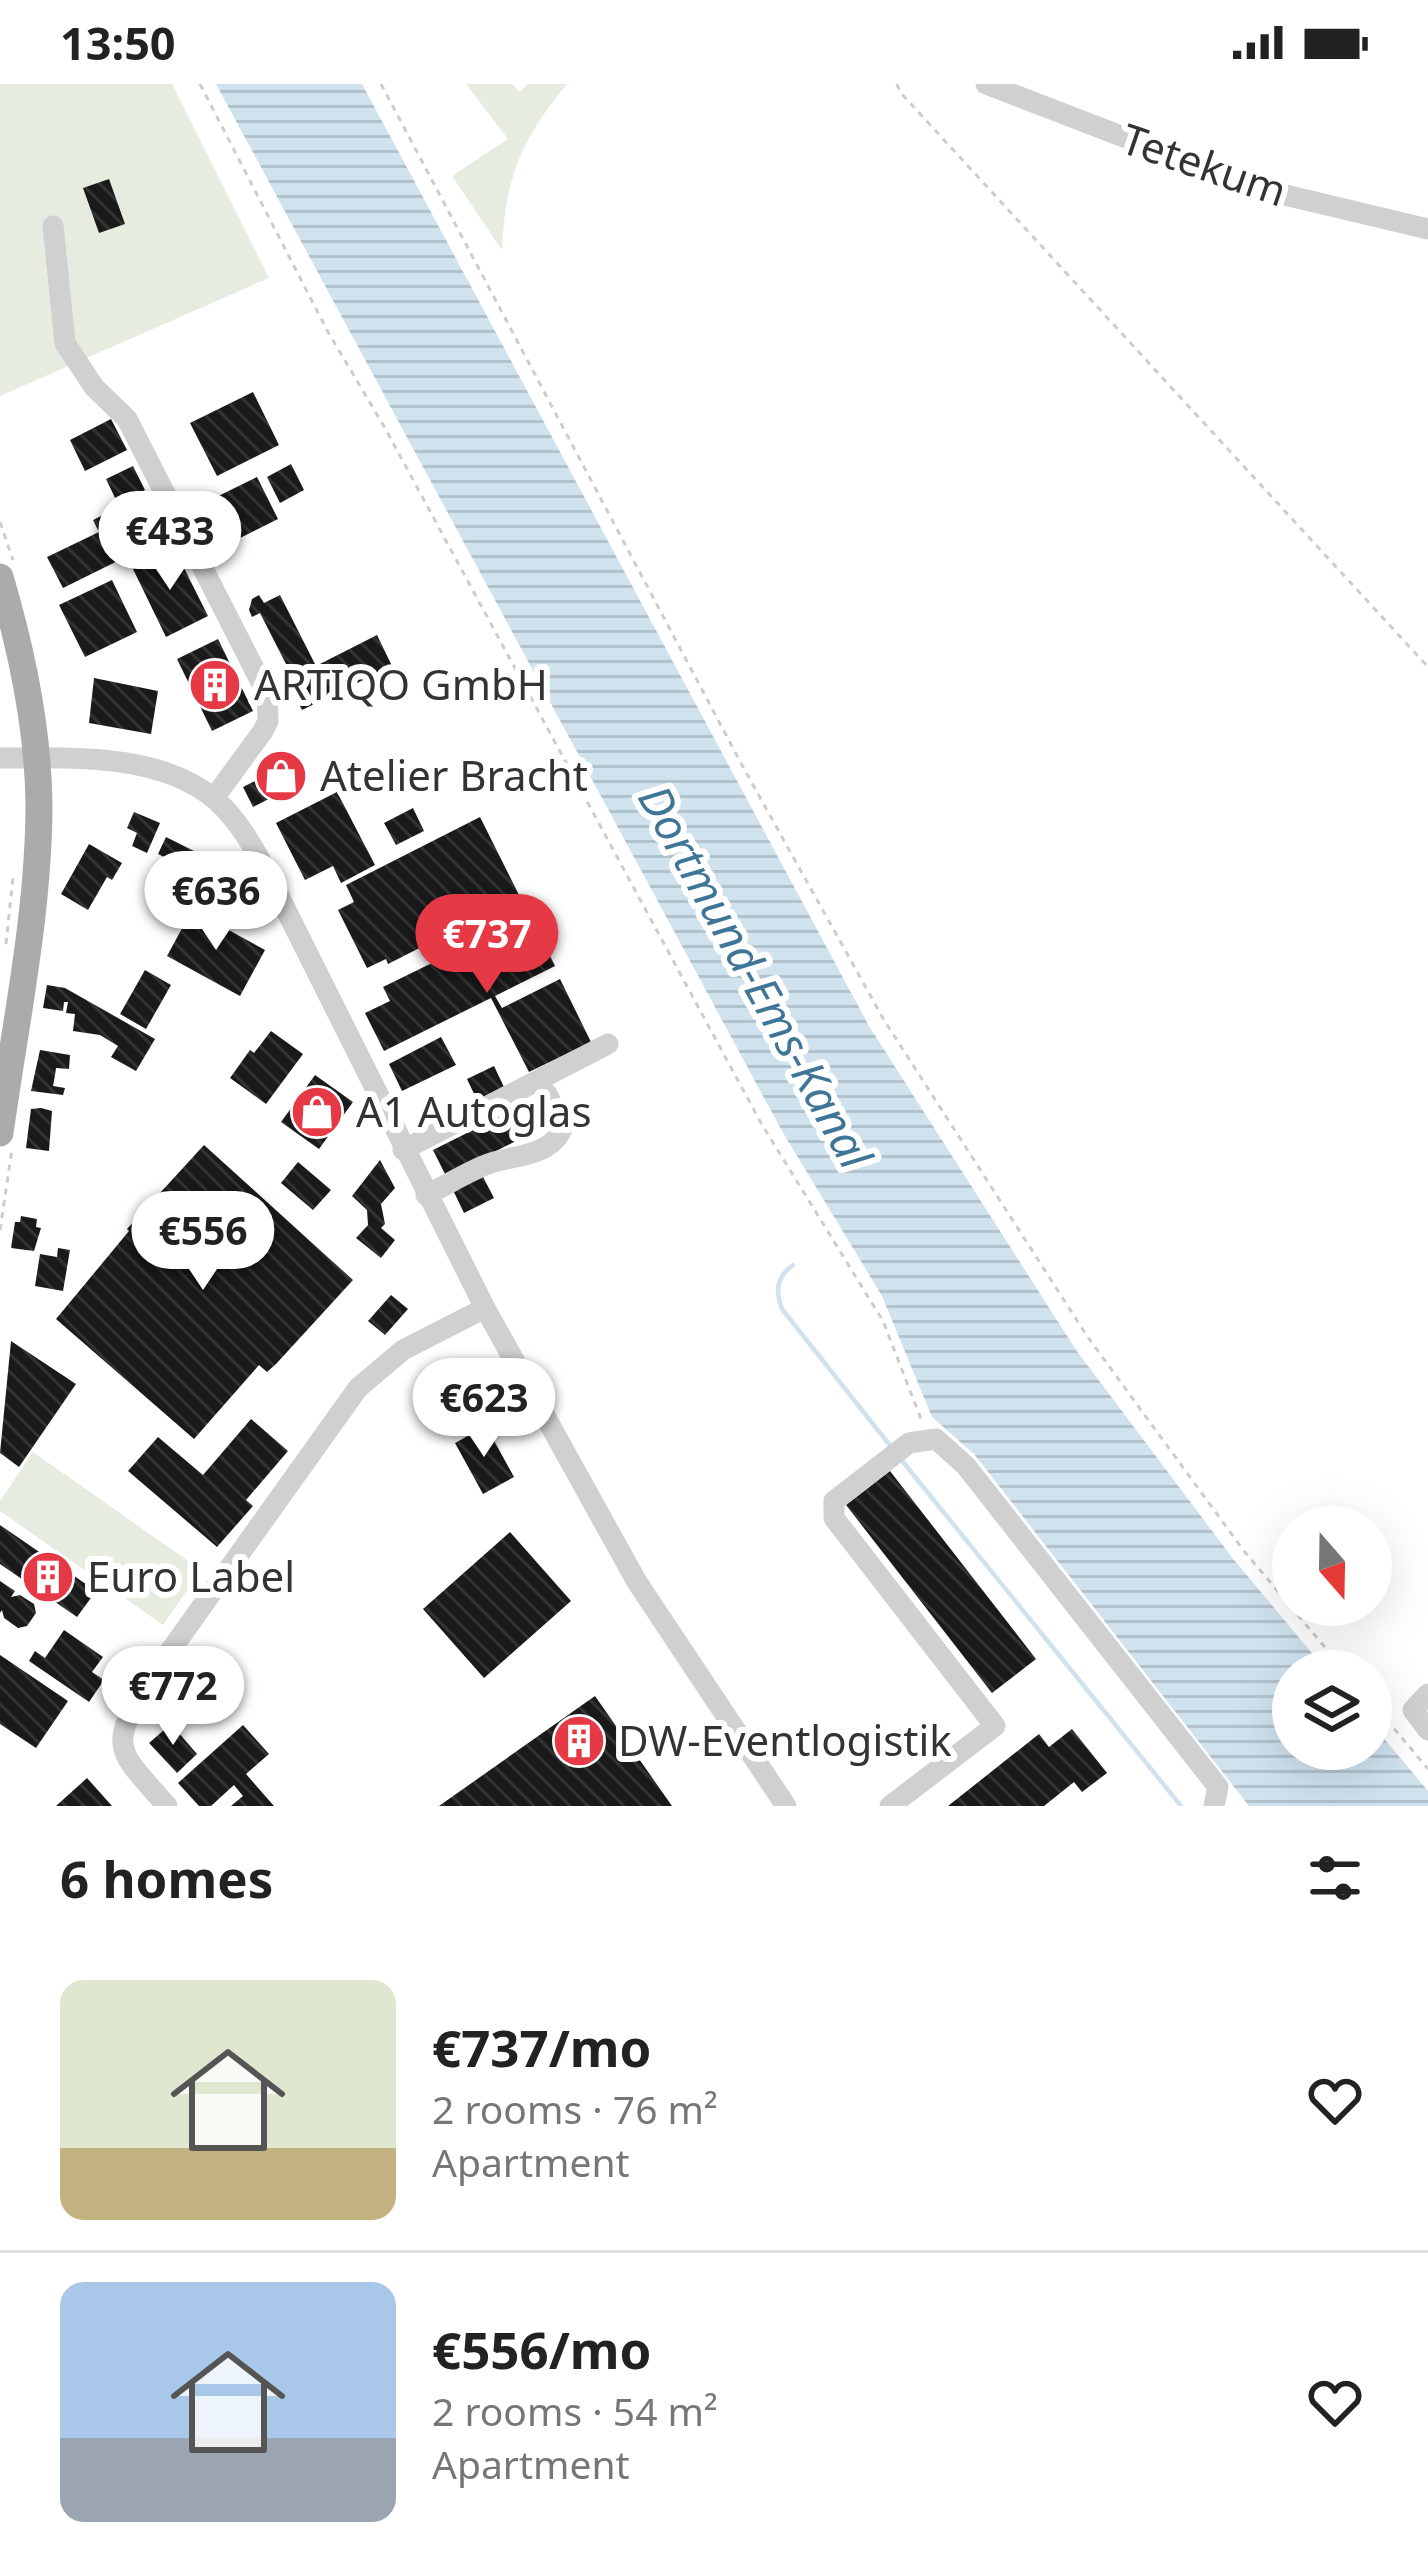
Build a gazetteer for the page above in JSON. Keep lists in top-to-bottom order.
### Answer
{
  "streets": {
    "street": ["Tetekum"]
  },
  "water": ["Dortmund-Ems-Kanal"],
  "places": {
    "building": ["ARTIQO GmbH", "Euro Label", "DW-Eventlogistik"],
    "shop": ["Atelier Bracht", "A1 Autoglas"]
  },
  "north": "bottom",
  "page": {
    "status": "13:50",
    "price": [
      "€433",
      "€636",
      "€737",
      "€556",
      "€623",
      "€772"
    ],
    "heading": "6 homes",
    "list": [
      {
        "name": "€737/mo",
        "note": "2 rooms · 76 m² · Apartment"
      },
      {
        "name": "€556/mo",
        "note": "2 rooms · 54 m² · Apartment"
      }
    ]
  }
}
